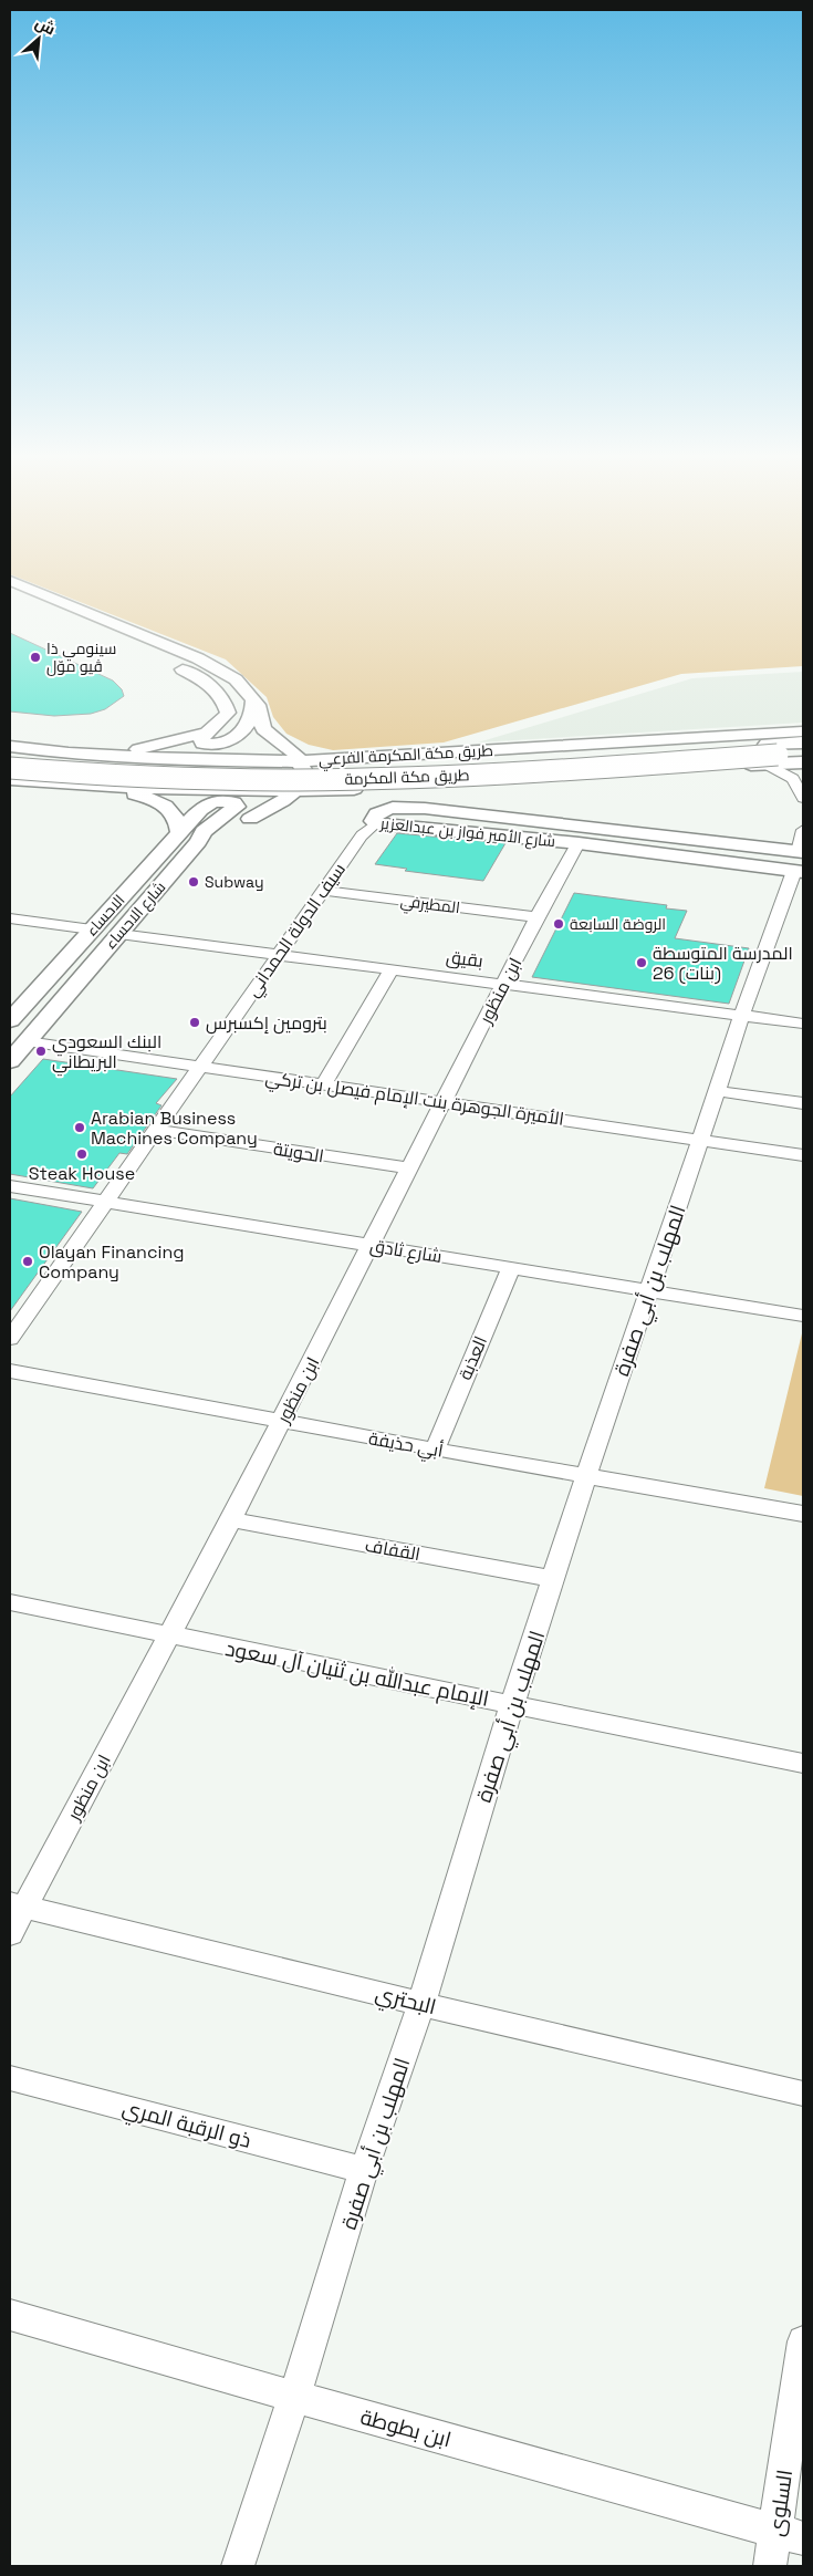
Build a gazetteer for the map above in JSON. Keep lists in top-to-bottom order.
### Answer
{
  "streets": {
    "highway": ["طريق مكة المكرمة"],
    "main road": [
      "طريق مكة المكرمة الفرعي",
      "شارع الأمير فواز بن عبدالعزير",
      "الاحساء",
      "شارع الاحساء"
    ],
    "street": [
      "المطيرفي",
      "سيف الدولة الحمداني",
      "بقيق",
      "ابن منظور",
      "الأميرة الجوهرة بنت الإمام فيصل بن تركي",
      "الحويتة",
      "شارع ثادق",
      "المهلب بن أبي صفرة",
      "العذبة",
      "أبي حذيفة",
      "القفاف",
      "الإمام عبدالله بن ثنيان آل سعود",
      "البحتري",
      "ذو الرقبة المري",
      "ابن بطوطة",
      "السلوى"
    ]
  },
  "crossings": [
    ["طريق مكة المكرمة الفرعي", "طريق مكة المكرمة"],
    ["شارع الأمير فواز بن عبدالعزير", "سيف الدولة الحمداني"],
    ["شارع الأمير فواز بن عبدالعزير", "ابن منظور"],
    ["شارع الأمير فواز بن عبدالعزير", "المهلب بن أبي صفرة"],
    ["المطيرفي", "سيف الدولة الحمداني"],
    ["المطيرفي", "ابن منظور"],
    ["الاحساء", "شارع الاحساء"],
    ["شارع الاحساء", "بقيق"],
    ["شارع الاحساء", "الأميرة الجوهرة بنت الإمام فيصل بن تركي"],
    ["سيف الدولة الحمداني", "بقيق"],
    ["سيف الدولة الحمداني", "الأميرة الجوهرة بنت الإمام فيصل بن تركي"],
    ["سيف الدولة الحمداني", "الحويتة"],
    ["سيف الدولة الحمداني", "شارع ثادق"],
    ["بقيق", "ابن منظور"],
    ["بقيق", "المهلب بن أبي صفرة"],
    ["ابن منظور", "الأميرة الجوهرة بنت الإمام فيصل بن تركي"],
    ["ابن منظور", "الحويتة"],
    ["ابن منظور", "شارع ثادق"],
    ["ابن منظور", "أبي حذيفة"],
    ["ابن منظور", "القفاف"],
    ["ابن منظور", "الإمام عبدالله بن ثنيان آل سعود"],
    ["ابن منظور", "البحتري"],
    ["الأميرة الجوهرة بنت الإمام فيصل بن تركي", "المهلب بن أبي صفرة"],
    ["شارع ثادق", "المهلب بن أبي صفرة"],
    ["شارع ثادق", "العذبة"],
    ["المهلب بن أبي صفرة", "أبي حذيفة"],
    ["المهلب بن أبي صفرة", "القفاف"],
    ["المهلب بن أبي صفرة", "الإمام عبدالله بن ثنيان آل سعود"],
    ["المهلب بن أبي صفرة", "البحتري"],
    ["المهلب بن أبي صفرة", "ذو الرقبة المري"],
    ["المهلب بن أبي صفرة", "ابن بطوطة"],
    ["العذبة", "أبي حذيفة"],
    ["ابن بطوطة", "السلوى"]
  ],
  "places": [
    "سينومي ذا ڤيو موّل",
    "Subway",
    "الروضة السابعة",
    "المدرسة المتوسطة 26 (بنات)",
    "بترومين إكسبرس",
    "البنك السعودي البريطاني",
    "Arabian Business Machines Company",
    "Steak House",
    "Olayan Financing Company"
  ],
  "north": "top right"
}
